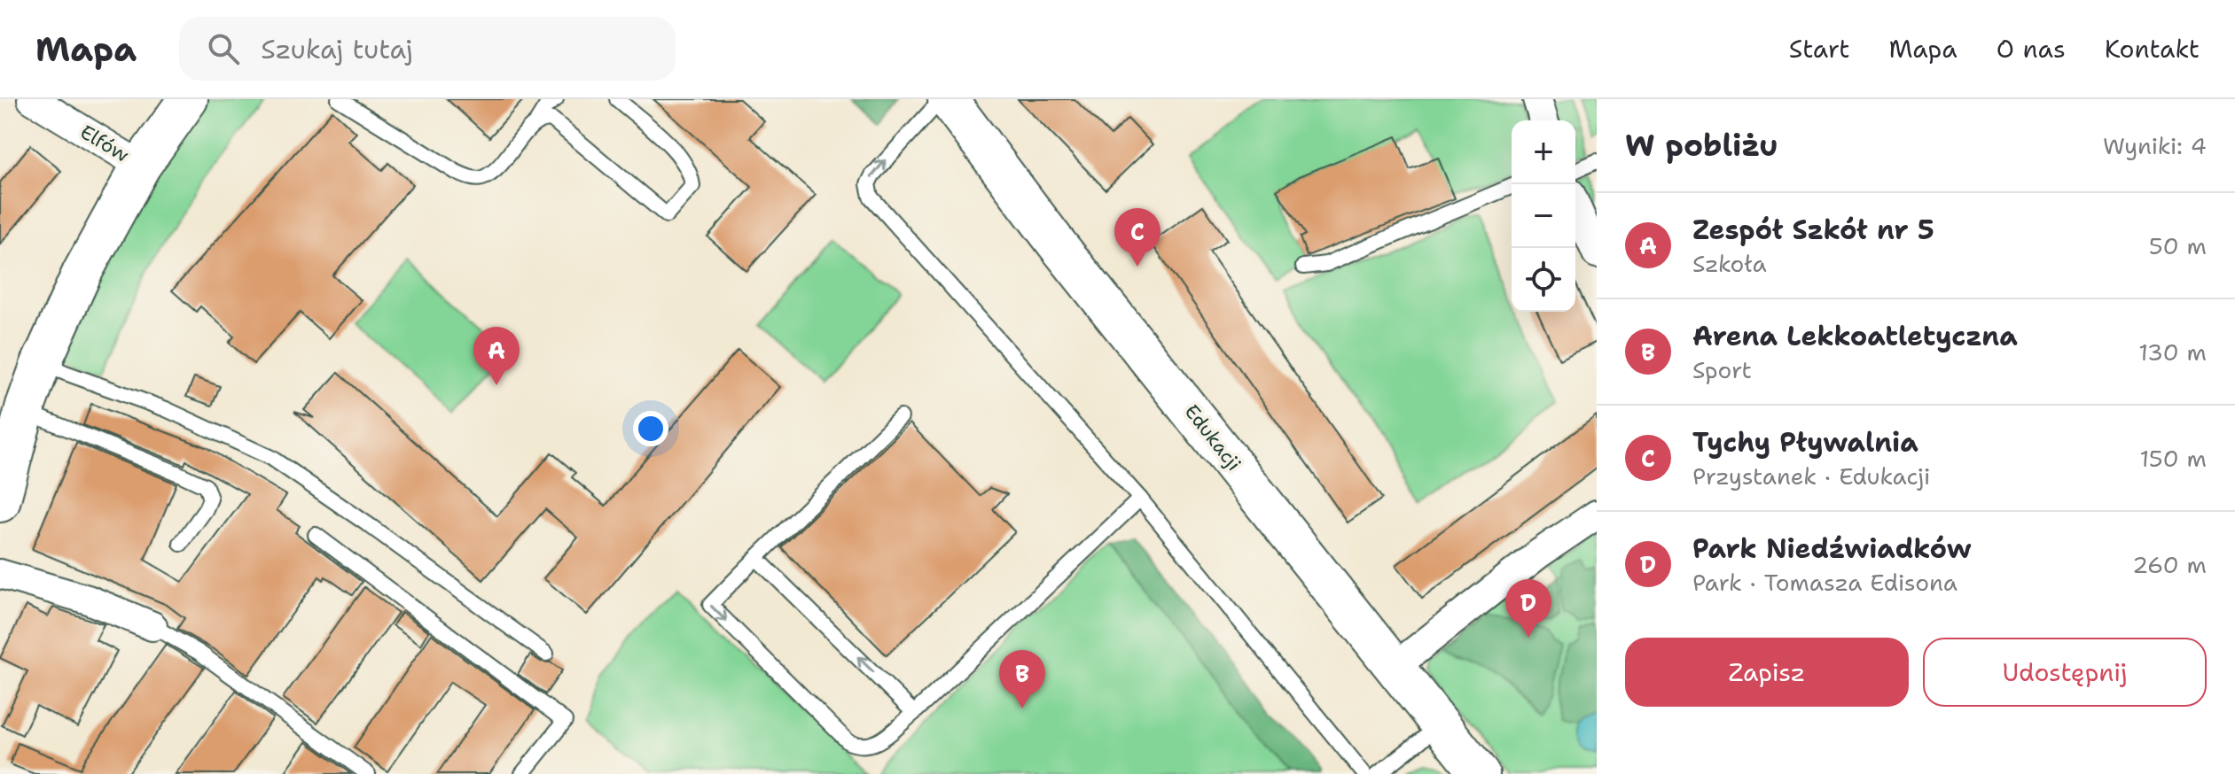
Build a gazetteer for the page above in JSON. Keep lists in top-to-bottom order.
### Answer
{
  "streets": {
    "street": ["Elfów", "Edukacji"]
  },
  "page": {
    "header": "Mapa",
    "search": "Szukaj tutaj",
    "nav": [
      "Start",
      "Mapa",
      "O nas",
      "Kontakt"
    ],
    "heading": ["W pobliżu", "Wyniki: 4"],
    "map_buttons": ["+", "−"],
    "list": [
      {
        "mark": "A",
        "name": "Zespół Szkół nr 5",
        "note": "Szkoła",
        "value": "50 m"
      },
      {
        "mark": "B",
        "name": "Arena Lekkoatletyczna",
        "note": "Sport",
        "value": "130 m"
      },
      {
        "mark": "C",
        "name": "Tychy Pływalnia",
        "note": "Przystanek · Edukacji",
        "value": "150 m"
      },
      {
        "mark": "D",
        "name": "Park Niedźwiadków",
        "note": "Park · Tomasza Edisona",
        "value": "260 m"
      }
    ],
    "pins": [
      "C",
      "A",
      "D",
      "B"
    ],
    "buttons": ["Zapisz", "Udostępnij"]
  }
}
